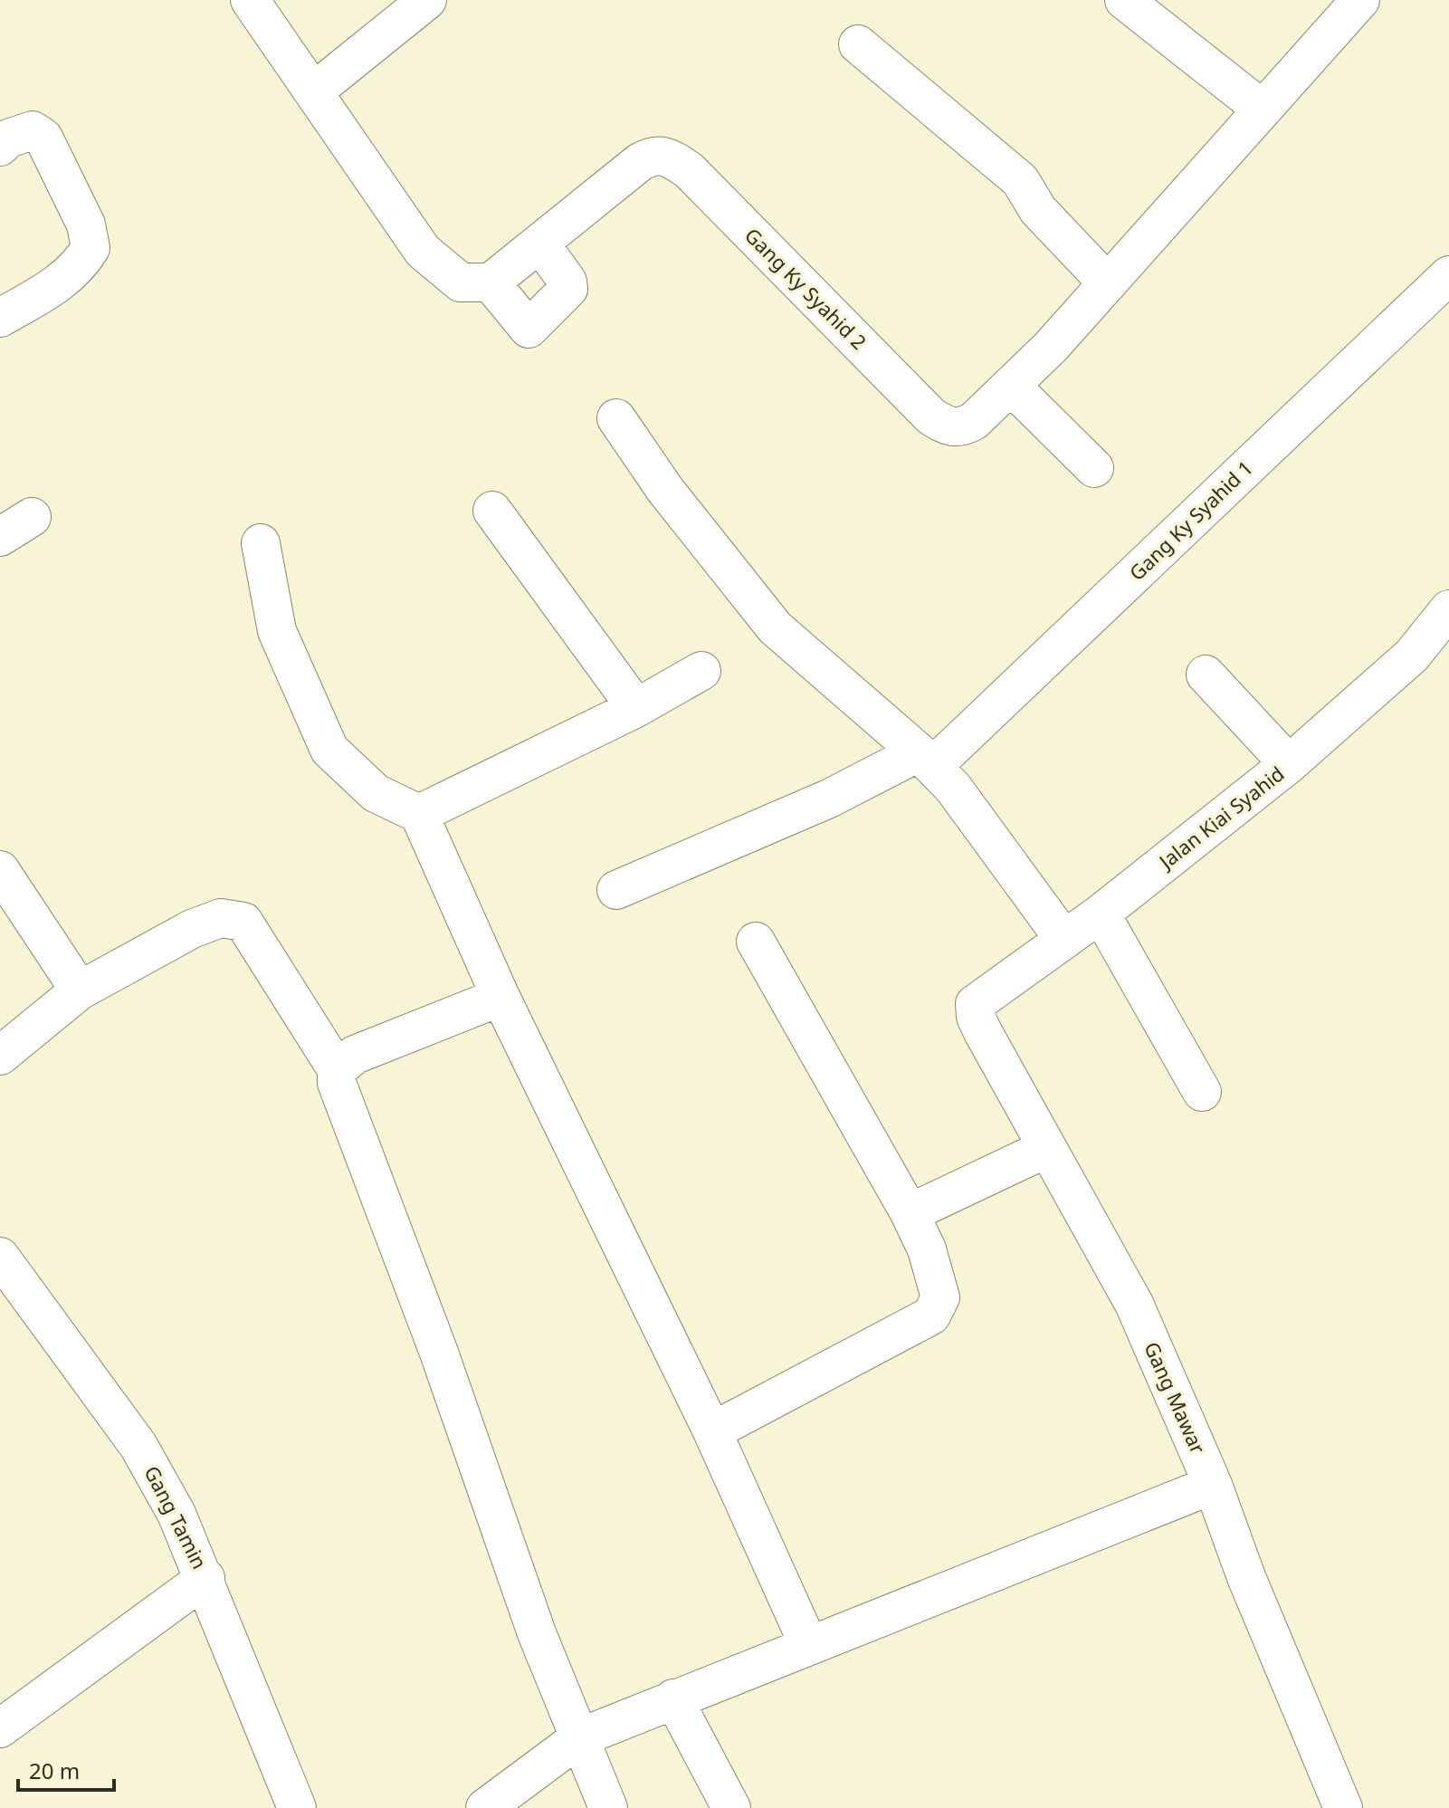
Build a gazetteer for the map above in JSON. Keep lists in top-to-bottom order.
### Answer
{
  "streets": {
    "street": [
      "Gang Ky Syahid 2",
      "Gang Ky Syahid 1",
      "Jalan Kiai Syahid",
      "Gang Mawar",
      "Gang Tamin"
    ]
  },
  "crossings": [
    ["Jalan Kiai Syahid", "Gang Mawar"]
  ],
  "scale_bar": "20 m"
}
